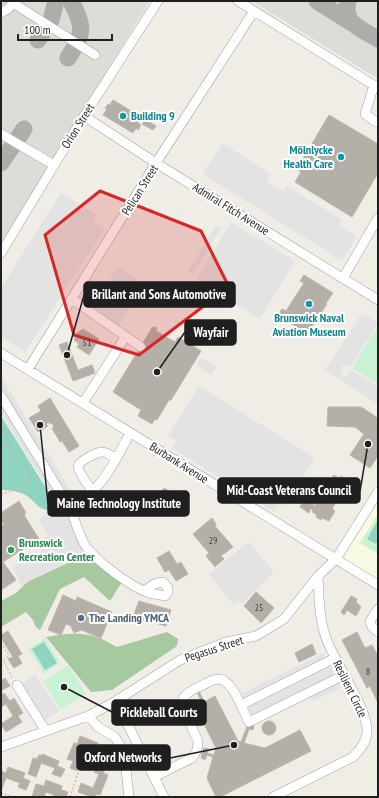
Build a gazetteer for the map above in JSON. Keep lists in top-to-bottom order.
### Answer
{
  "streets": {
    "street": [
      "Orion Street",
      "Pelican Street",
      "Admiral Fitch Avenue",
      "Burbank Avenue",
      "Pegasus Street",
      "Resilient Circle"
    ]
  },
  "crossings": [
    ["Orion Street", "Admiral Fitch Avenue"],
    ["Pelican Street", "Admiral Fitch Avenue"],
    ["Pelican Street", "Burbank Avenue"],
    ["Burbank Avenue", "Pegasus Street"],
    ["Pegasus Street", "Resilient Circle"]
  ],
  "places": [
    "Building 9",
    "Mölnlycke Health Care",
    "Brunswick Naval Aviation Museum",
    "Brillant and Sons Automotive",
    "Wayfair",
    "Maine Technology Institute",
    "Mid-Coast Veterans Council",
    "Brunswick Recreation Center",
    "The Landing YMCA",
    "Pickleball Courts",
    "Oxford Networks"
  ],
  "house_numbers": [
    "51",
    "29",
    "25",
    "8"
  ],
  "scale_bar": "100 m"
}
